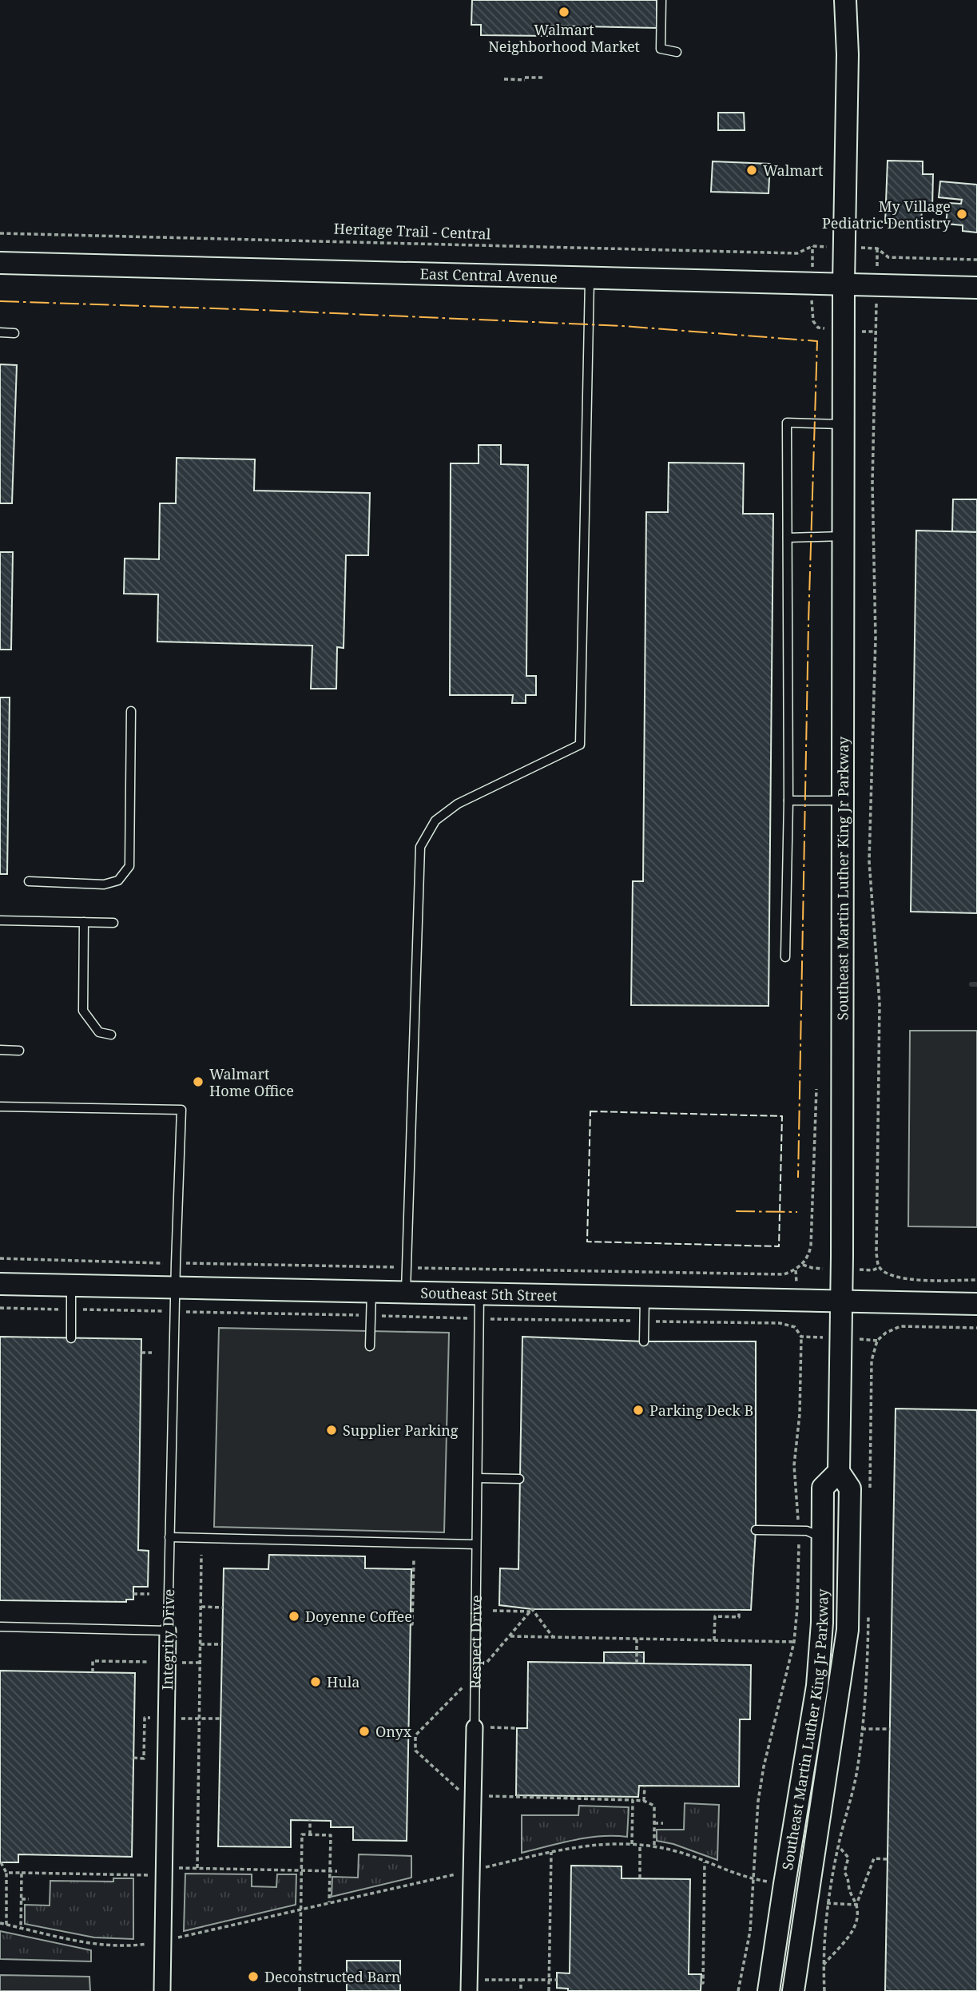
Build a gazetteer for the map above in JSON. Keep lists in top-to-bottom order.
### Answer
{
  "streets": {
    "street": [
      "East Central Avenue",
      "Southeast Martin Luther King Jr Parkway",
      "Southeast 5th Street",
      "Integrity Drive",
      "Respect Drive"
    ],
    "path": ["Heritage Trail - Central"]
  },
  "crossings": [
    ["East Central Avenue", "Southeast Martin Luther King Jr Parkway"],
    ["Southeast Martin Luther King Jr Parkway", "Southeast 5th Street"],
    ["Southeast 5th Street", "Integrity Drive"],
    ["Southeast 5th Street", "Respect Drive"]
  ],
  "places": [
    "Walmart Neighborhood Market",
    "Walmart",
    "My Village Pediatric Dentistry",
    "Walmart Home Office",
    "Parking Deck B",
    "Supplier Parking",
    "Doyenne Coffee",
    "Hula",
    "Onyx",
    "Deconstructed Barn"
  ]
}
